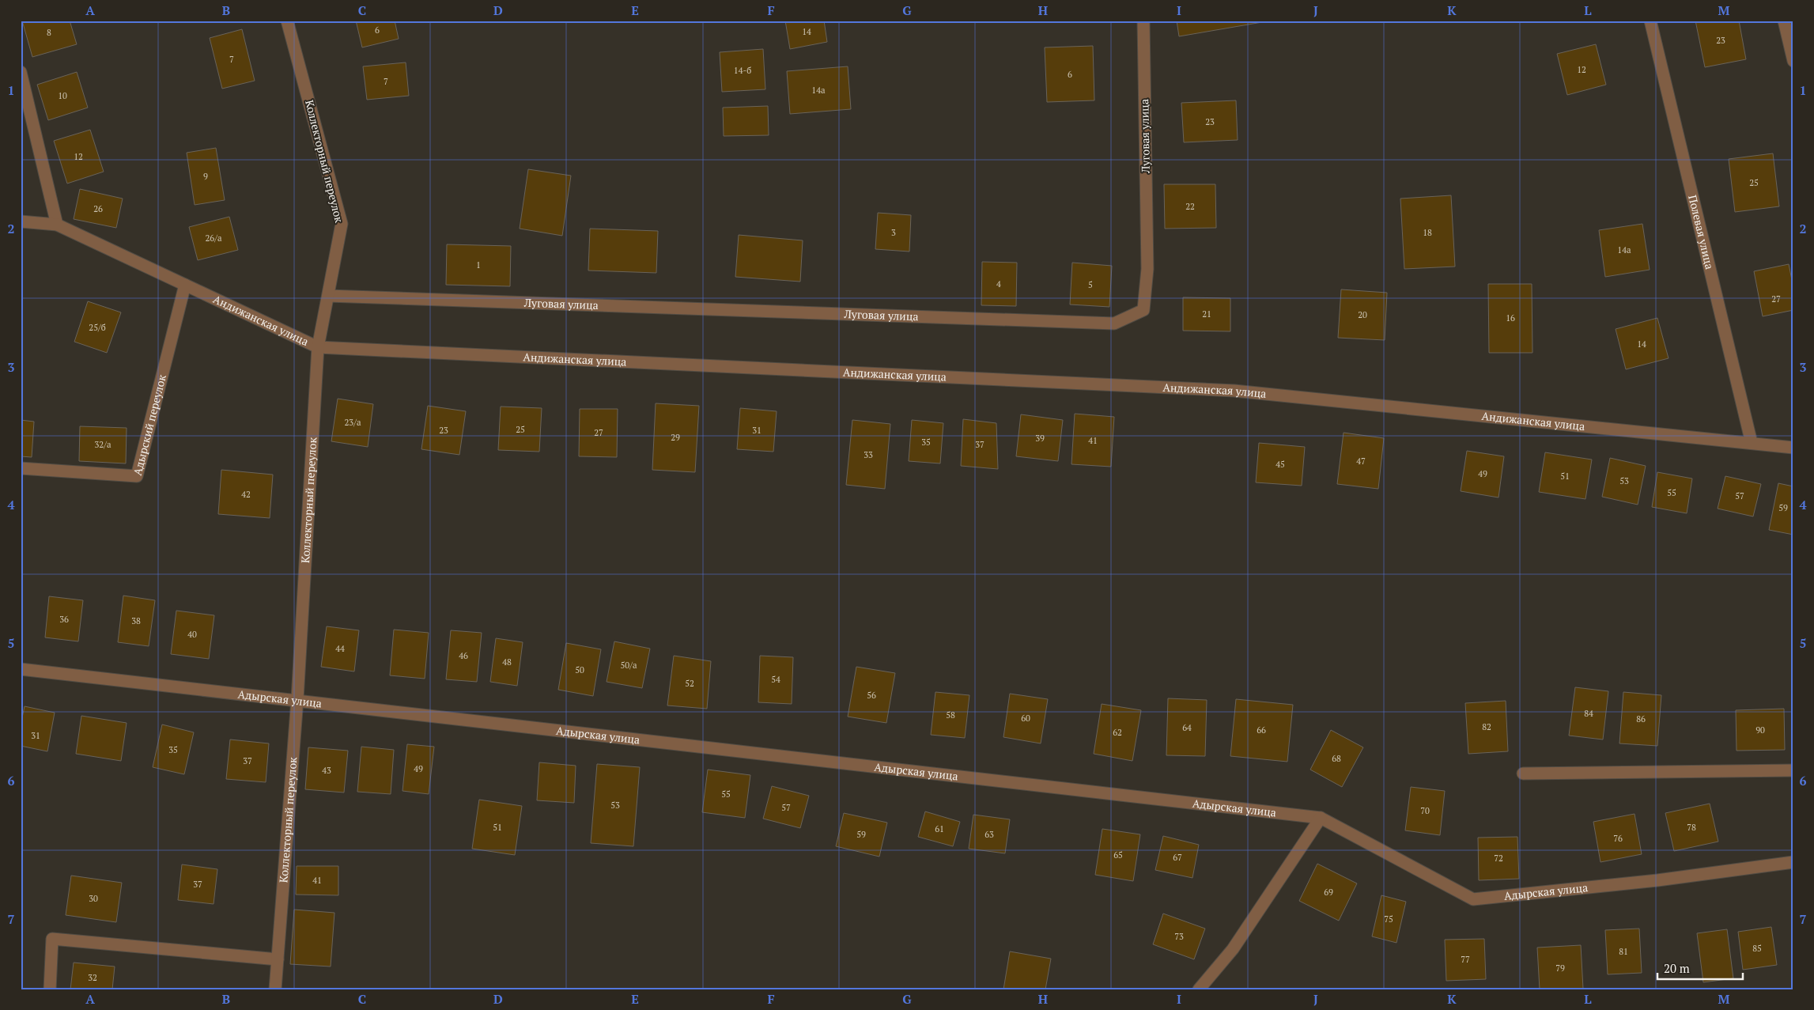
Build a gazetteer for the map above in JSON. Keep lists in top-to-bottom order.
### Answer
{
  "streets": {
    "street": [
      "Луговая улица",
      "Коллекторный переулок",
      "Полевая улица",
      "Андижанская улица",
      "Адырский переулок",
      "Адырская улица"
    ]
  },
  "crossings": [
    ["Луговая улица", "Коллекторный переулок"],
    ["Коллекторный переулок", "Андижанская улица"],
    ["Коллекторный переулок", "Адырская улица"],
    ["Полевая улица", "Андижанская улица"],
    ["Андижанская улица", "Адырский переулок"]
  ],
  "house_numbers": [
    "6",
    "14",
    "8",
    "23",
    "7",
    "12",
    "14-б",
    "6",
    "7",
    "14a",
    "10",
    "23",
    "12",
    "9",
    "25",
    "22",
    "26",
    "3",
    "18",
    "26/а",
    "14a",
    "1",
    "4",
    "5",
    "27",
    "21",
    "20",
    "16",
    "25/б",
    "14",
    "23/а",
    "25",
    "23",
    "31",
    "27",
    "29",
    "39",
    "41",
    "35",
    "32/а",
    "37",
    "33",
    "47",
    "45",
    "49",
    "51",
    "53",
    "55",
    "42",
    "57",
    "59",
    "36",
    "38",
    "40",
    "44",
    "46",
    "48",
    "50/а",
    "50",
    "54",
    "52",
    "56",
    "84",
    "58",
    "60",
    "86",
    "82",
    "64",
    "66",
    "90",
    "62",
    "31",
    "35",
    "68",
    "37",
    "49",
    "43",
    "55",
    "53",
    "57",
    "70",
    "51",
    "78",
    "61",
    "59",
    "63",
    "76",
    "65",
    "67",
    "72",
    "41",
    "37",
    "69",
    "30",
    "75",
    "73",
    "85",
    "81",
    "77",
    "79",
    "32"
  ],
  "scale_bar": "20 m",
  "grid": {
    "columns": [
      "A",
      "B",
      "C",
      "D",
      "E",
      "F",
      "G",
      "H",
      "I",
      "J",
      "K",
      "L",
      "M"
    ],
    "rows": [
      "1",
      "2",
      "3",
      "4",
      "5",
      "6",
      "7"
    ]
  }
}
